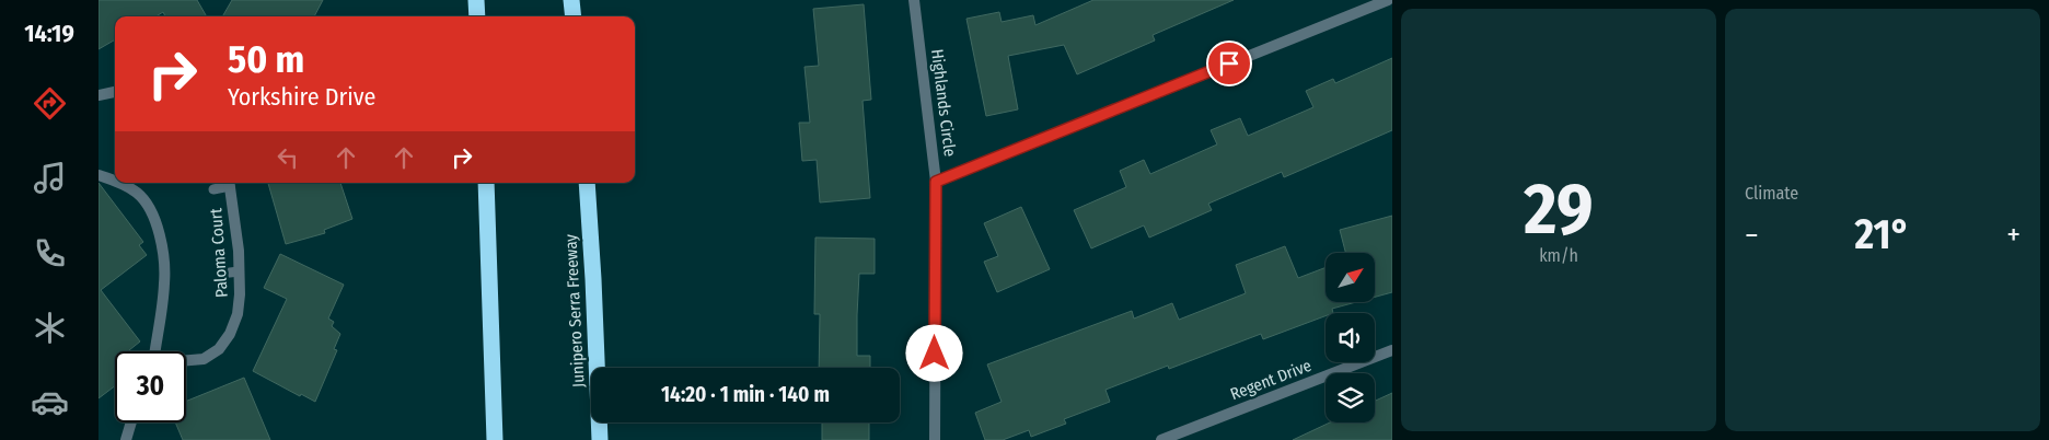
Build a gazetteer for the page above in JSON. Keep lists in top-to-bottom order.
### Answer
{
  "streets": {
    "highway": ["Junipero Serra Freeway"],
    "street": ["Highlands Circle", "Paloma Court", "Regent Drive"]
  },
  "north": "top right",
  "page": {
    "tabs": "14:19",
    "tile": [
      ["29", "km/h"],
      "Climate"
    ],
    "turn": ["50 m", "Yorkshire Drive"],
    "heat": ["−", "21°", "+"],
    "limit": "30",
    "trip": "14:20 · 1 min · 140 m"
  }
}
